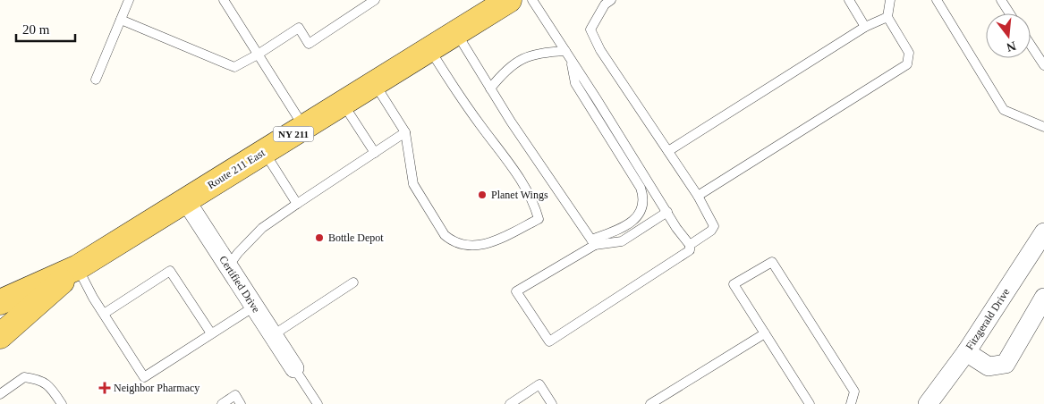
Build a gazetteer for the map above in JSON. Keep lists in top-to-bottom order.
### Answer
{
  "streets": {
    "main road": ["NY 211", "Route 211 East"],
    "street": ["Certified Drive", "Fitzgerald Drive"]
  },
  "crossings": [
    ["Route 211 East", "Certified Drive"]
  ],
  "places": {
    "other": ["Planet Wings", "Bottle Depot"],
    "health": ["Neighbor Pharmacy"]
  },
  "scale_bar": "20 m",
  "north": "bottom"
}
